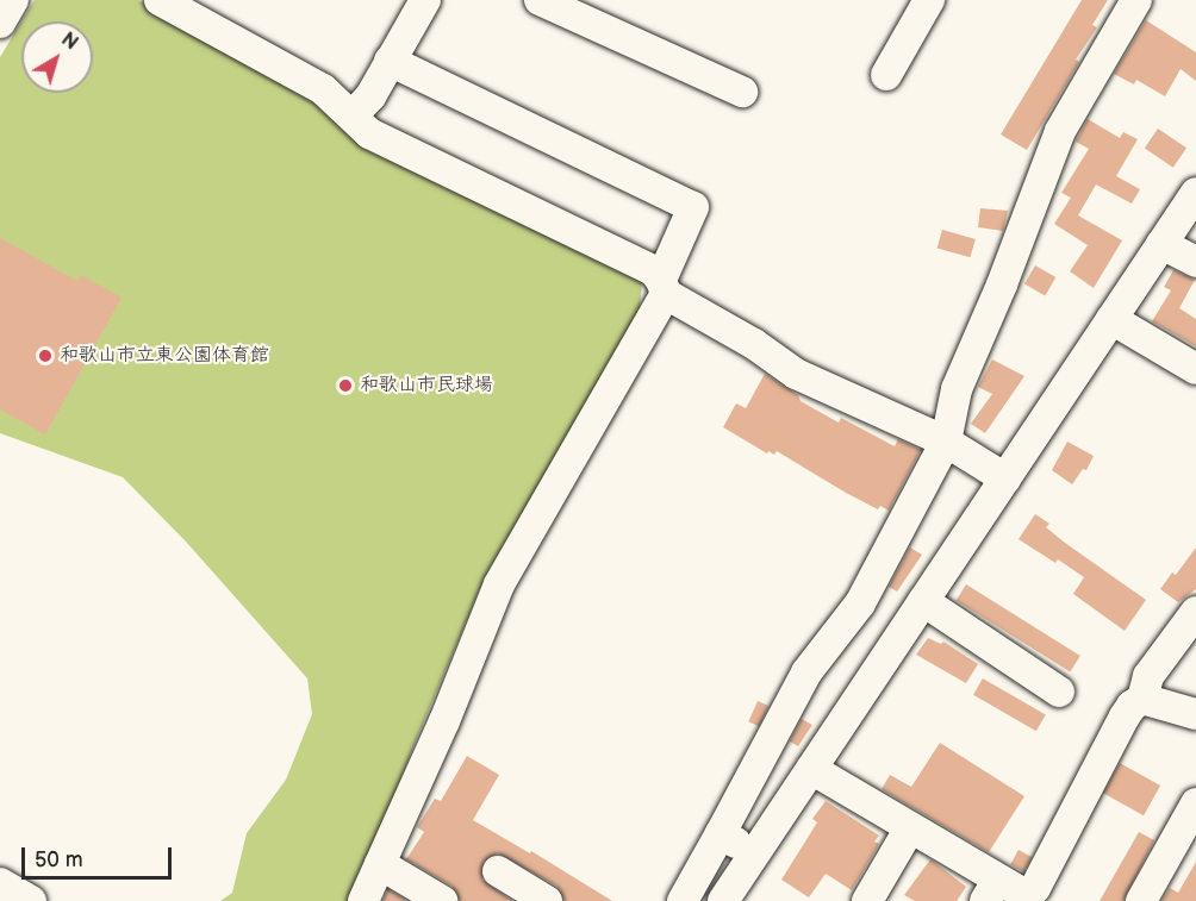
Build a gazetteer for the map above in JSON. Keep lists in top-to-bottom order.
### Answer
{
  "places": ["和歌山市立東公園体育館", "和歌山市民球場"],
  "scale_bar": "50 m",
  "north": "top right"
}
